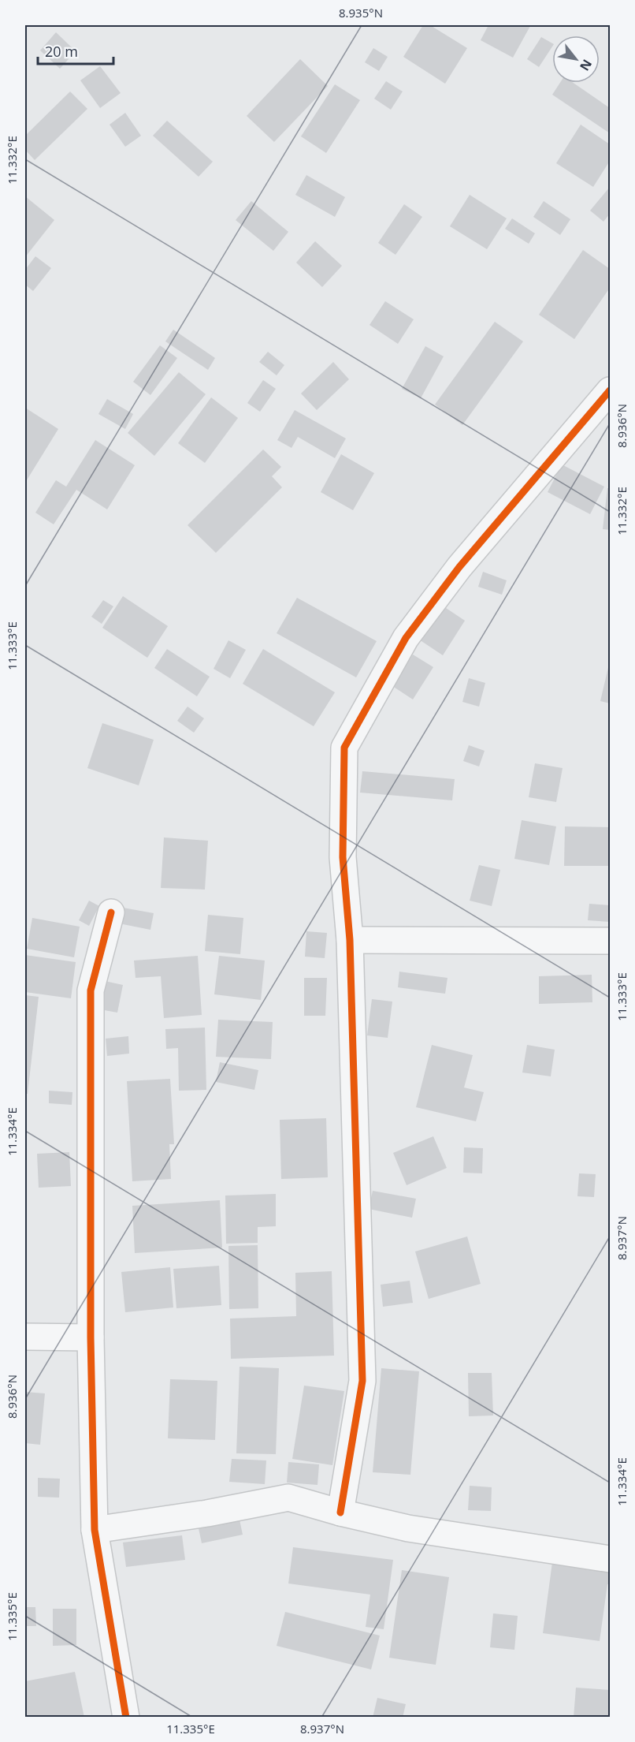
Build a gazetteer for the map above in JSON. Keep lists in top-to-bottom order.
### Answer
{
  "scale_bar": "20 m",
  "north": "bottom right",
  "coordinates": [
    "8.935°N",
    "11.332°E",
    "8.936°N",
    "11.333°E",
    "11.334°E",
    "8.937°N",
    "11.335°E"
  ]
}
